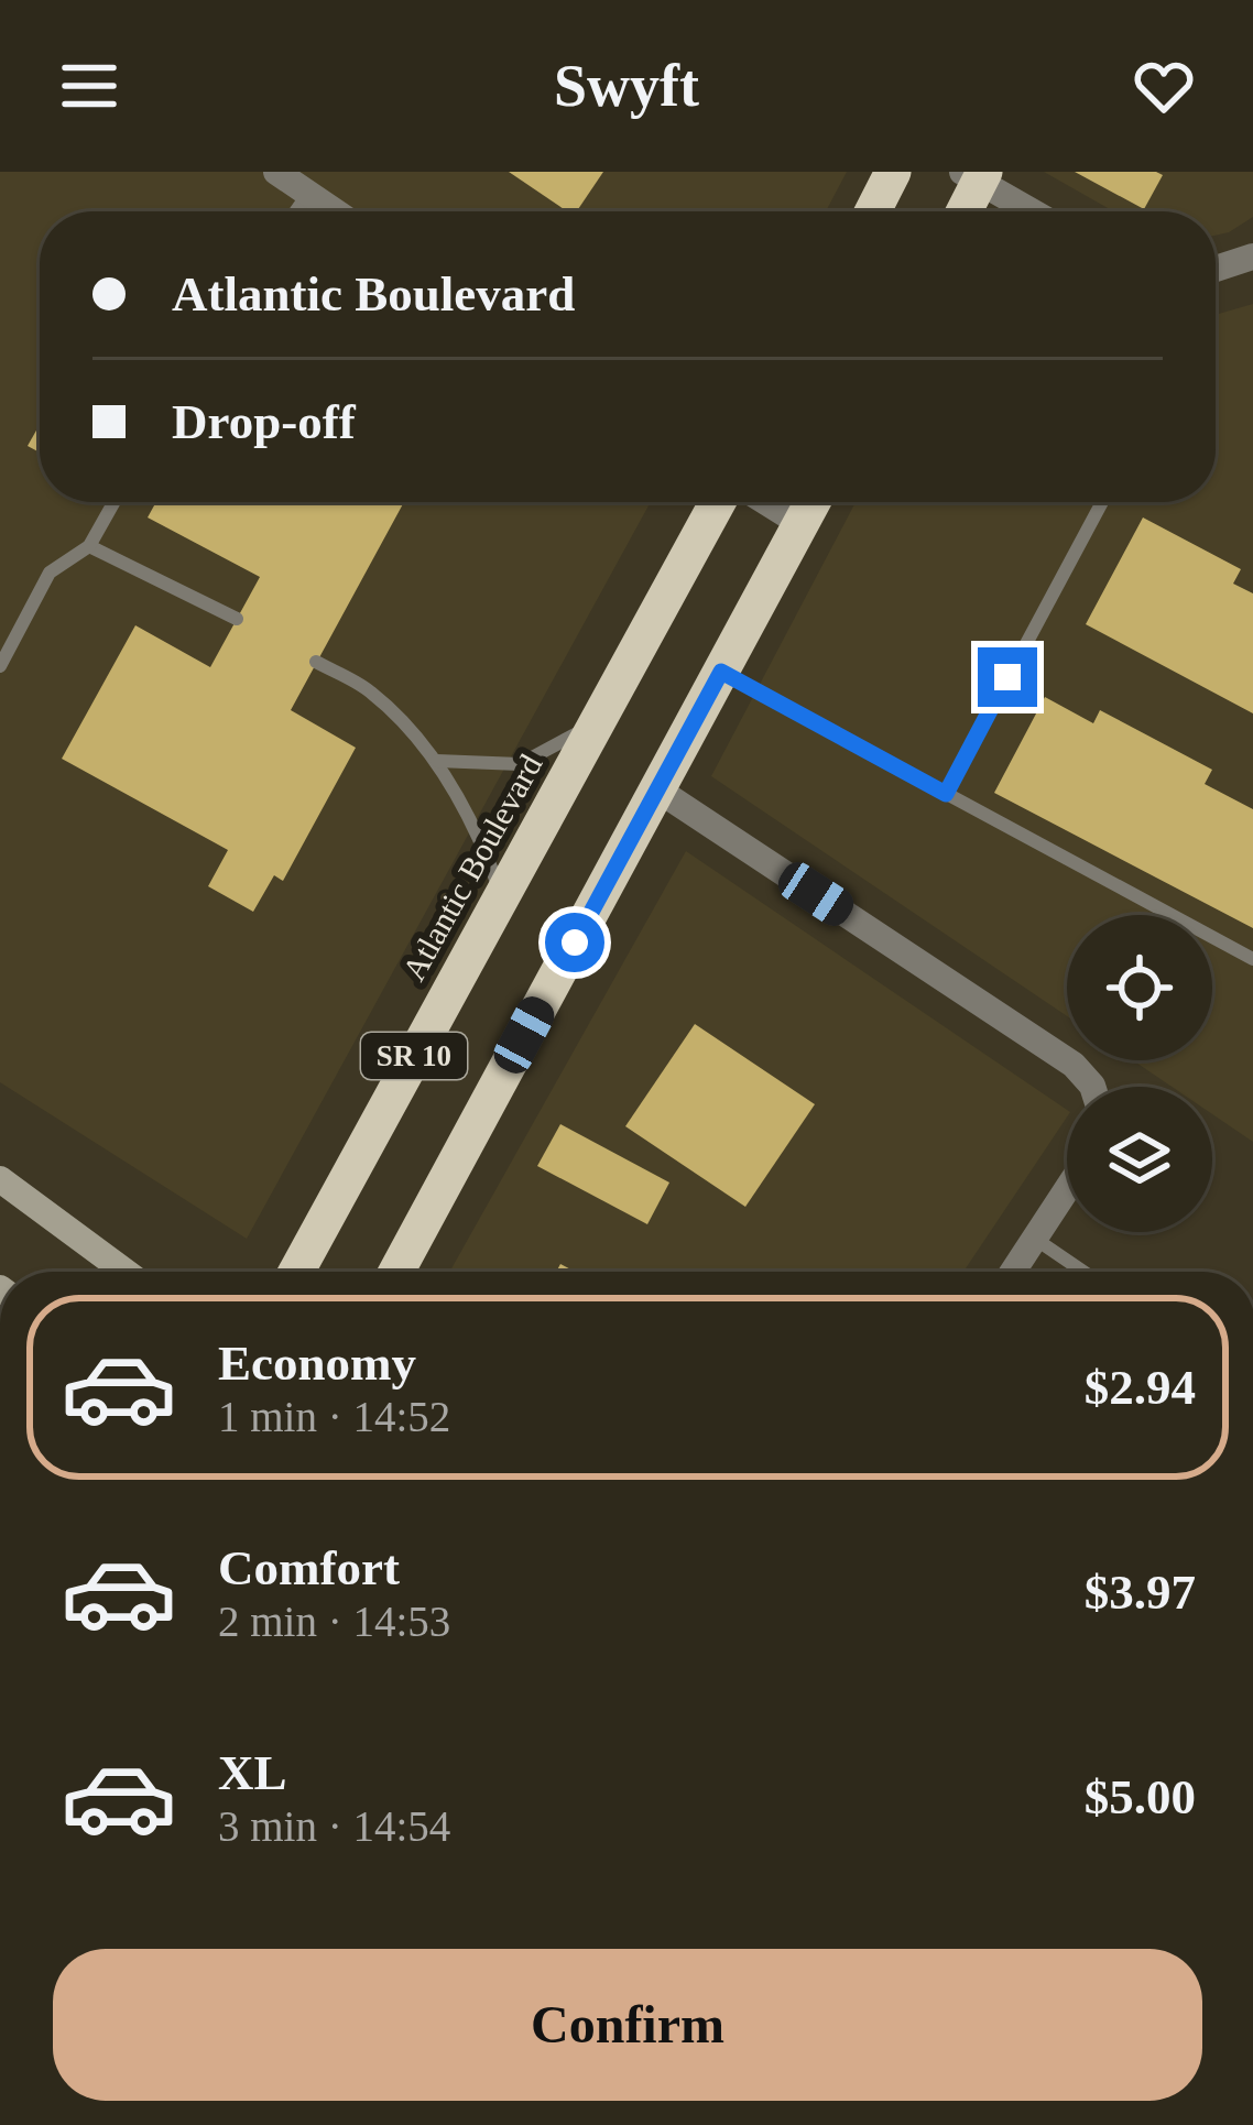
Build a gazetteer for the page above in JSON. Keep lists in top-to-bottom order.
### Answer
{
  "streets": {
    "highway": ["Atlantic Boulevard", "SR 10"]
  },
  "page": {
    "header": "Swyft",
    "banner": ["Atlantic Boulevard", "Drop-off"],
    "list": [
      {
        "name": "Economy",
        "note": "1 min · 14:52",
        "value": "$2.94"
      },
      {
        "name": "Comfort",
        "note": "2 min · 14:53",
        "value": "$3.97"
      },
      {
        "name": "XL",
        "note": "3 min · 14:54",
        "value": "$5.00"
      }
    ],
    "buttons": "Confirm"
  }
}
